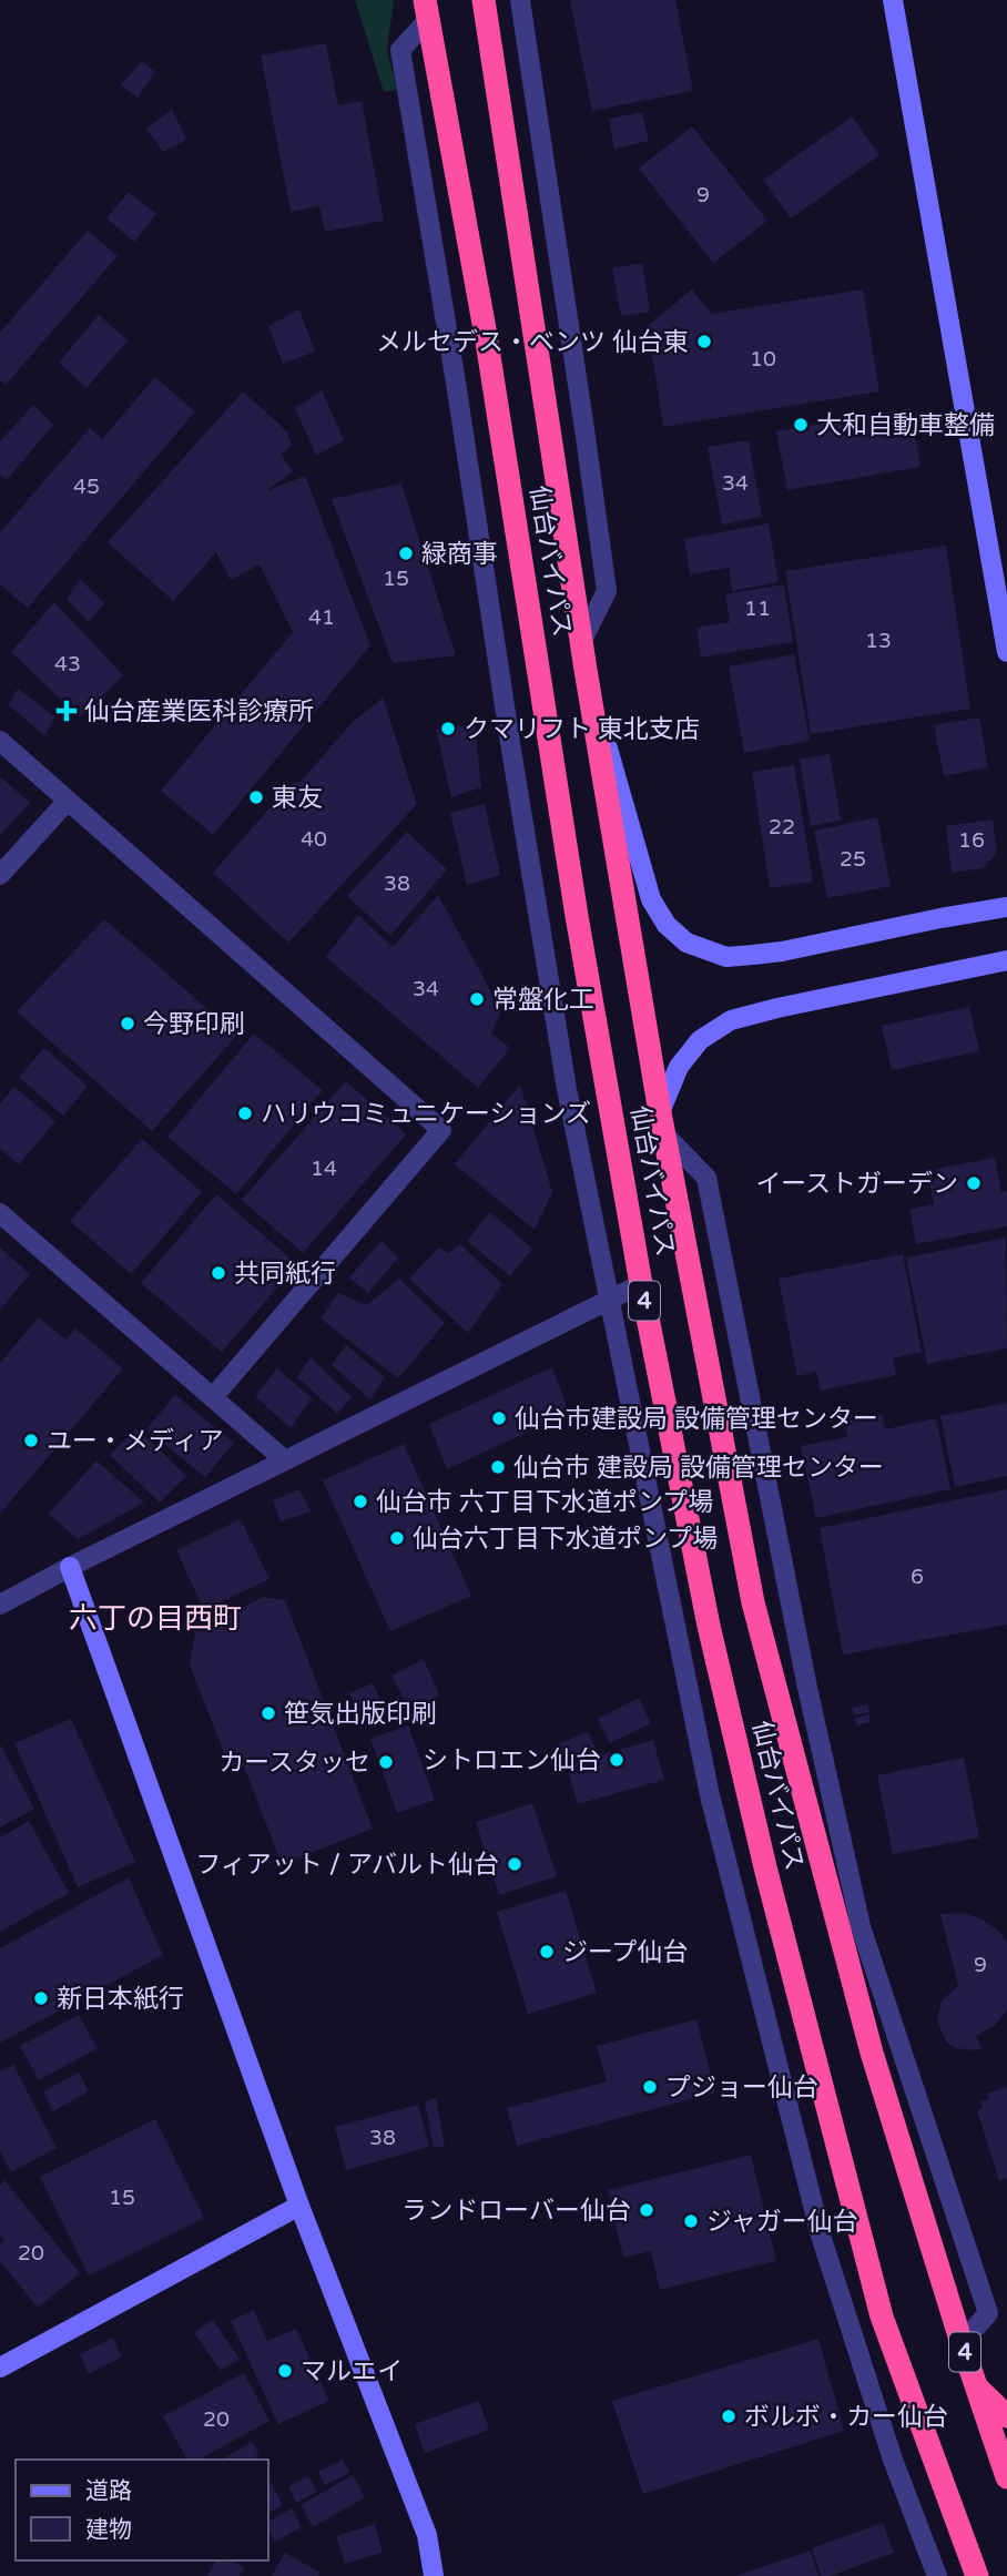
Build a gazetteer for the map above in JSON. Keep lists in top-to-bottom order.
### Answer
{
  "streets": {
    "highway": ["仙台バイパス", "4"]
  },
  "districts": ["六丁の目西町"],
  "places": {
    "other": [
      "メルセデス・ベンツ 仙台東",
      "大和自動車整備",
      "緑商事",
      "クマリフト 東北支店",
      "東友",
      "常盤化工",
      "今野印刷",
      "ハリウコミュニケーションズ",
      "イーストガーデン",
      "共同紙行",
      "仙台市建設局 設備管理センター",
      "ユー・メディア",
      "仙台市 建設局 設備管理センター",
      "仙台市 六丁目下水道ポンプ場",
      "仙台六丁目下水道ポンプ場",
      "笹気出版印刷",
      "シトロエン仙台",
      "カースタッセ",
      "フィアット / アバルト仙台",
      "ジープ仙台",
      "新日本紙行",
      "プジョー仙台",
      "ランドローバー仙台",
      "ジャガー仙台",
      "マルエイ",
      "ボルボ・カー仙台"
    ],
    "health": ["仙台産業医科診療所"]
  },
  "house_numbers": [
    "9",
    "10",
    "34",
    "45",
    "15",
    "11",
    "41",
    "13",
    "43",
    "22",
    "40",
    "16",
    "25",
    "38",
    "34",
    "14",
    "6",
    "9",
    "38",
    "15",
    "20",
    "20"
  ],
  "legend": ["道路", "建物"]
}
